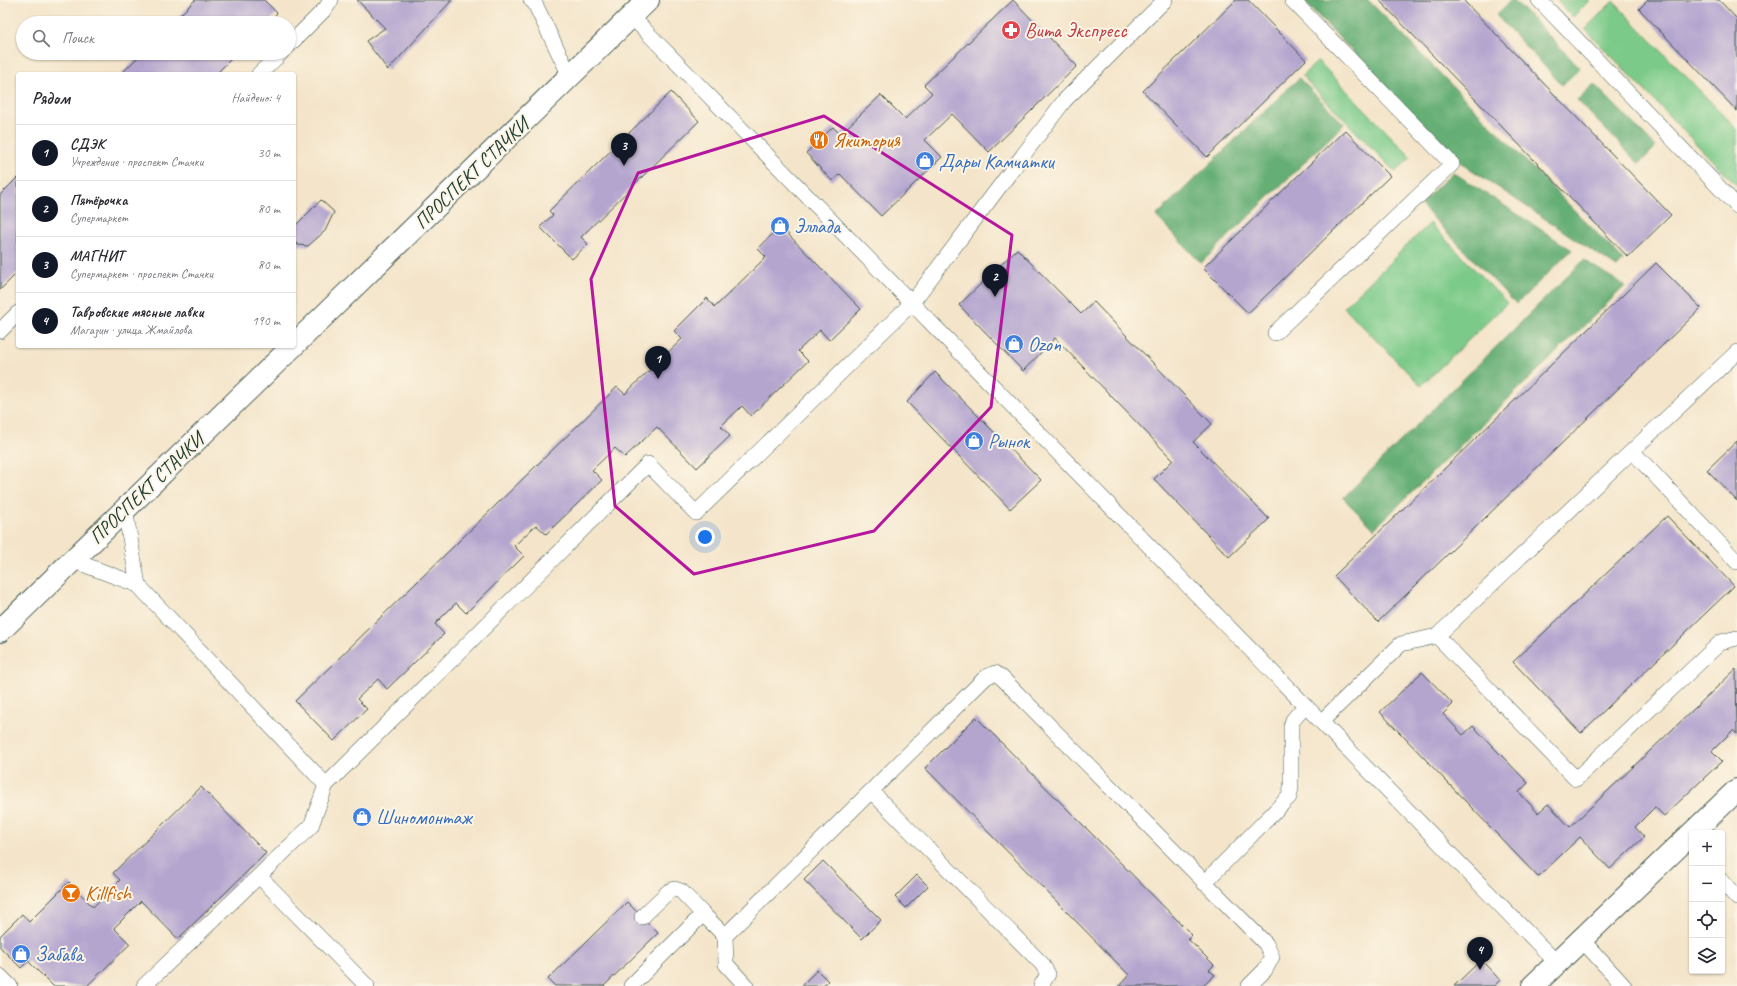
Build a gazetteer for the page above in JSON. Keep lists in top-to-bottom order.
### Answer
{
  "streets": {
    "main road": ["ПРОСПЕКТ СТАЧКИ"]
  },
  "places": {
    "pharmacy": ["Вита Экспресс"],
    "restaurant": ["Якитория"],
    "shop": [
      "Дары Камчатки",
      "Эллада",
      "Ozon",
      "Рынок",
      "Шиномонтаж",
      "Забава"
    ],
    "bar": ["Killfish"]
  },
  "page": {
    "search": "Поиск",
    "heading": ["Рядом", "Найдено: 4"],
    "list": [
      {
        "mark": "1",
        "name": "СДЭК",
        "note": "Учреждение · проспект Стачки",
        "value": "30 m"
      },
      {
        "mark": "2",
        "name": "Пятёрочка",
        "note": "Супермаркет",
        "value": "80 m"
      },
      {
        "mark": "3",
        "name": "МАГНИТ",
        "note": "Супермаркет · проспект Стачки",
        "value": "80 m"
      },
      {
        "mark": "4",
        "name": "Тавровские мясные лавки",
        "note": "Магазин · улица Жмайлова",
        "value": "190 m"
      }
    ],
    "pins": [
      "3",
      "2",
      "1",
      "4"
    ],
    "map_buttons": ["+", "−"]
  }
}
